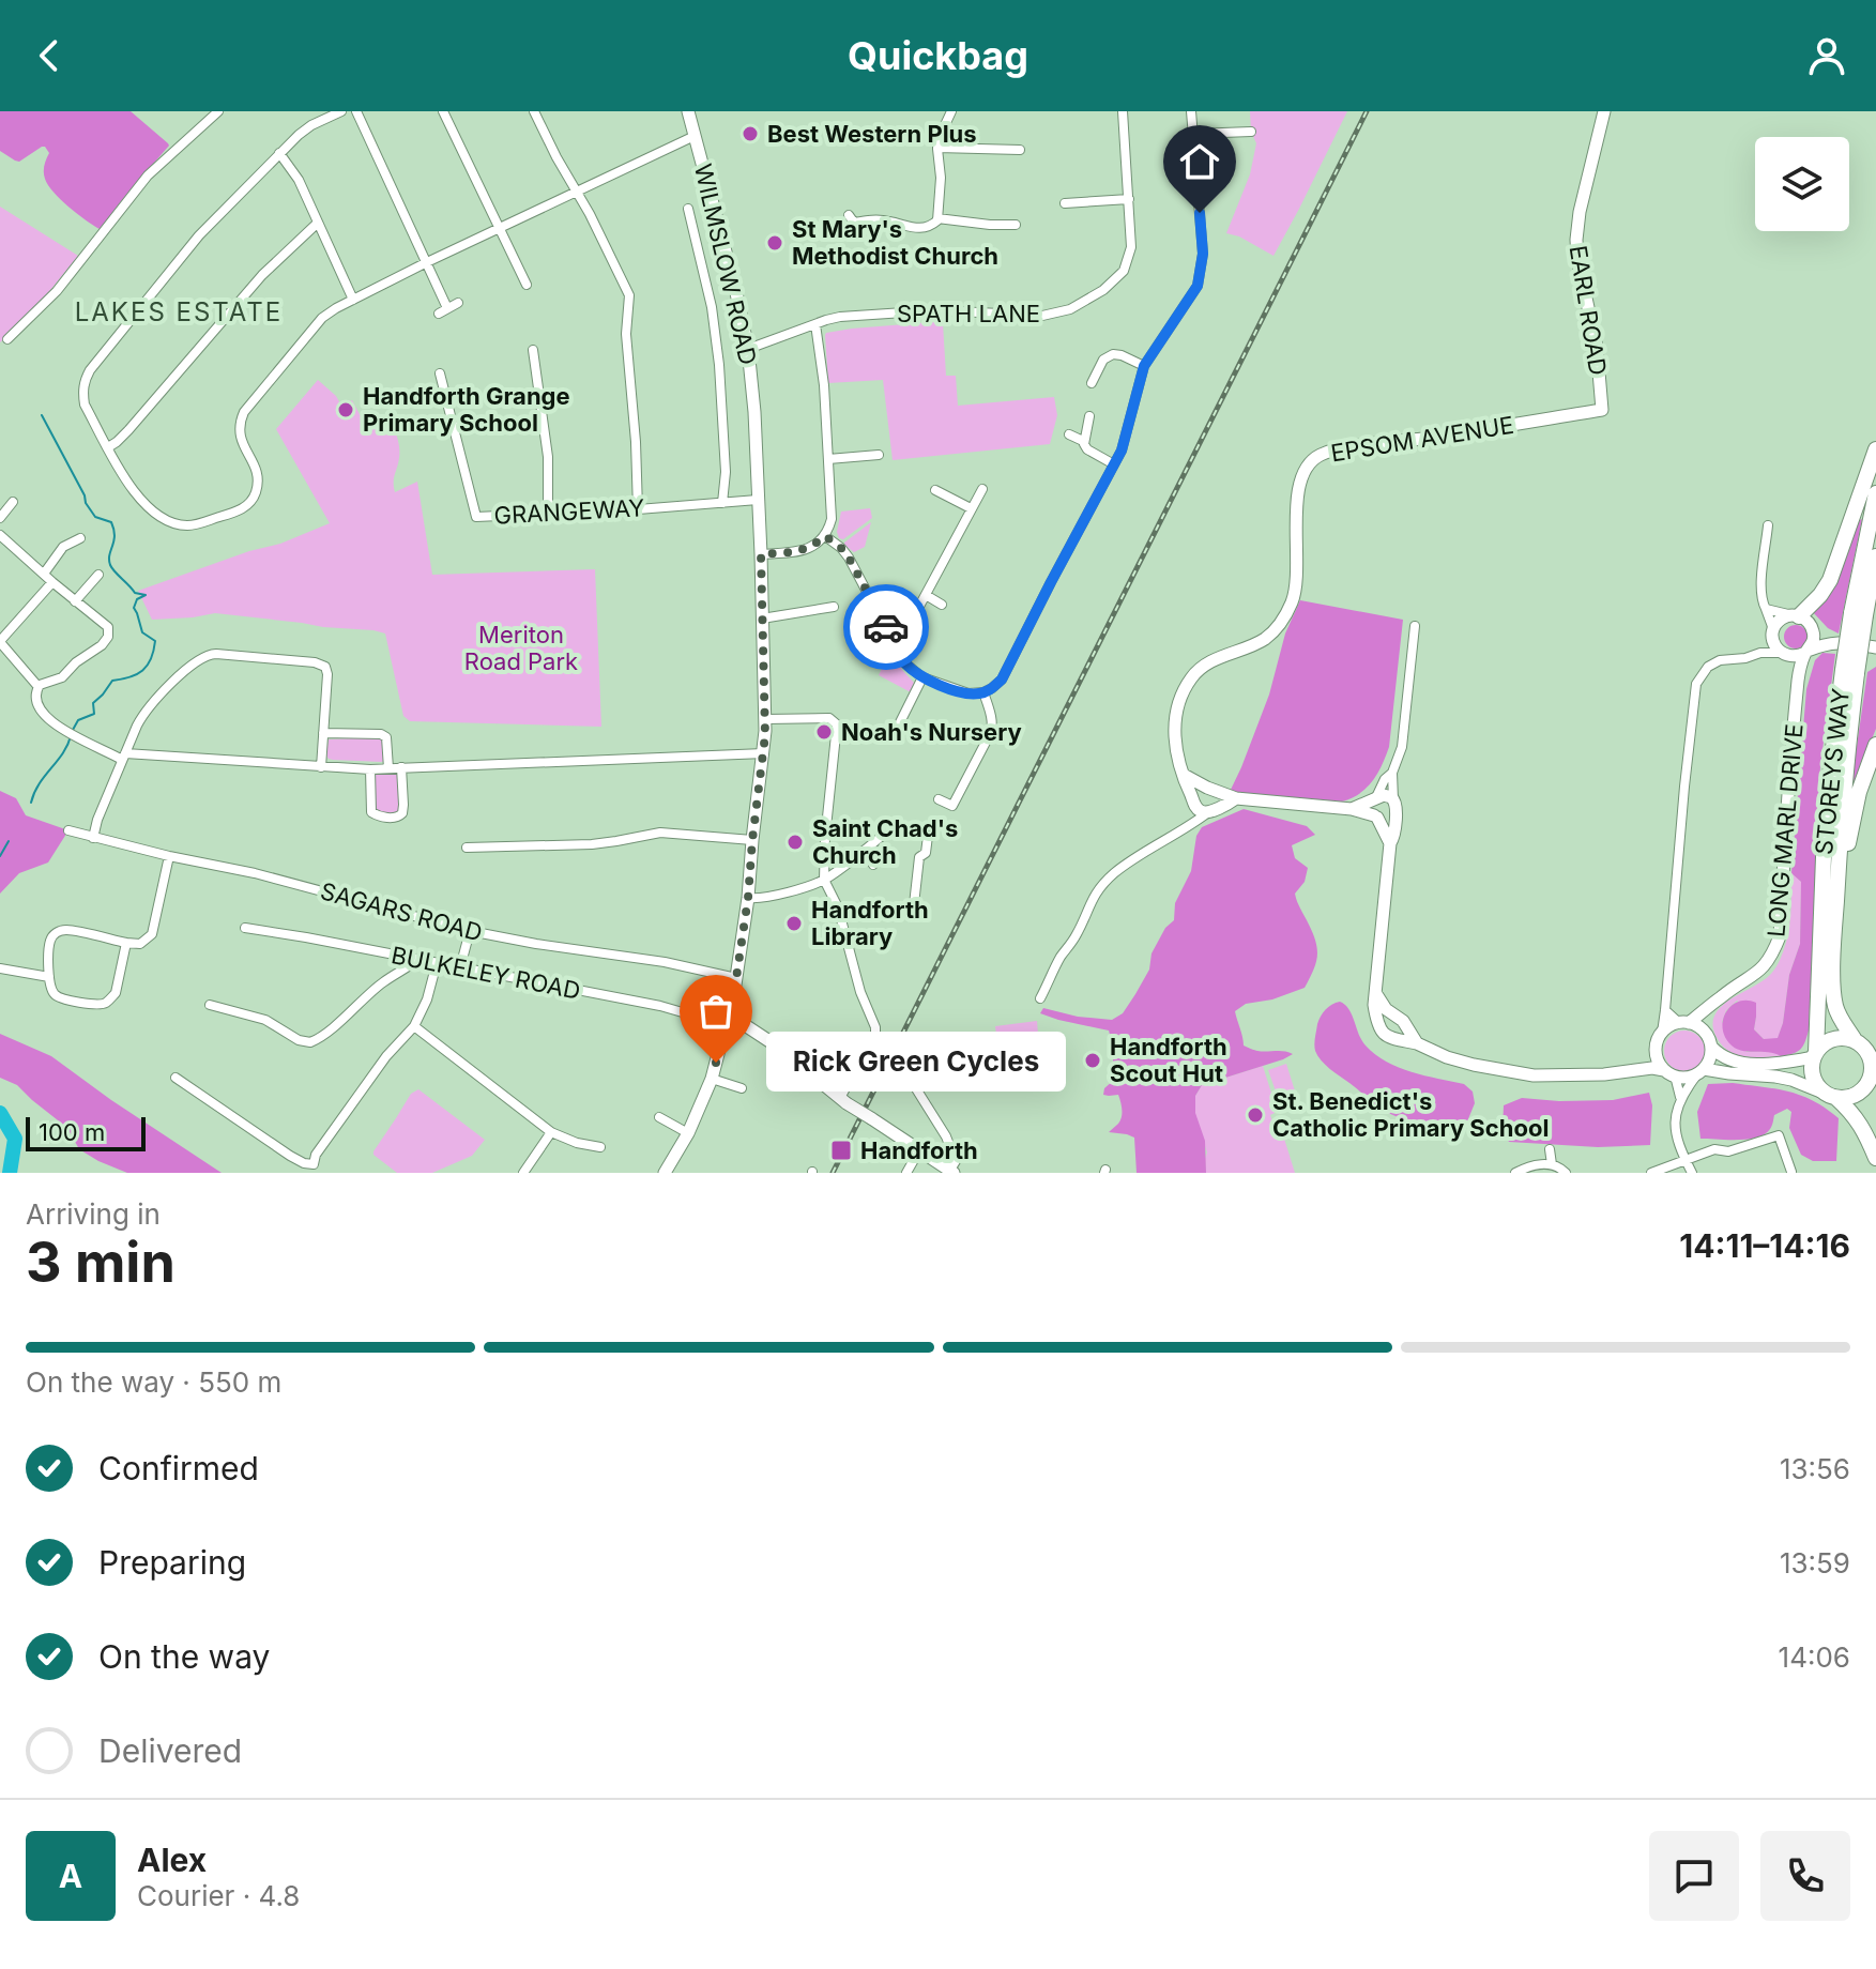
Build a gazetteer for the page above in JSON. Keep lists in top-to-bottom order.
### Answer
{
  "streets": {
    "highway": ["STOREYS WAY"],
    "street": [
      "WILMSLOW ROAD",
      "EARL ROAD",
      "SPATH LANE",
      "EPSOM AVENUE",
      "GRANGEWAY",
      "LONG MARL DRIVE",
      "SAGARS ROAD",
      "BULKELEY ROAD"
    ]
  },
  "crossings": [
    ["WILMSLOW ROAD", "SPATH LANE"],
    ["WILMSLOW ROAD", "GRANGEWAY"],
    ["WILMSLOW ROAD", "SAGARS ROAD"],
    ["WILMSLOW ROAD", "BULKELEY ROAD"],
    ["EARL ROAD", "EPSOM AVENUE"]
  ],
  "districts": ["LAKES ESTATE"],
  "parks": ["Meriton Road Park"],
  "places": {
    "other": [
      "Best Western Plus",
      "St Mary's Methodist Church",
      "Handforth Grange Primary School",
      "Noah's Nursery",
      "Saint Chad's Church",
      "Handforth Library",
      "Handforth Scout Hut",
      "Rick Green Cycles",
      "St. Benedict's Catholic Primary School"
    ],
    "transit": ["Handforth"]
  },
  "scale_bar": "100 m",
  "page": {
    "header": "Quickbag",
    "bubble": "Rick Green Cycles",
    "scale": "100 m",
    "heading": ["3 min", "Arriving in", "14:11–14:16"],
    "panel": ["Alex", "Courier · 4.8"],
    "bar": "On the way · 550 m",
    "list": [
      ["Confirmed", "13:56"],
      ["Preparing", "13:59"],
      ["On the way", "14:06"],
      "Delivered"
    ],
    "round": "A"
  }
}
